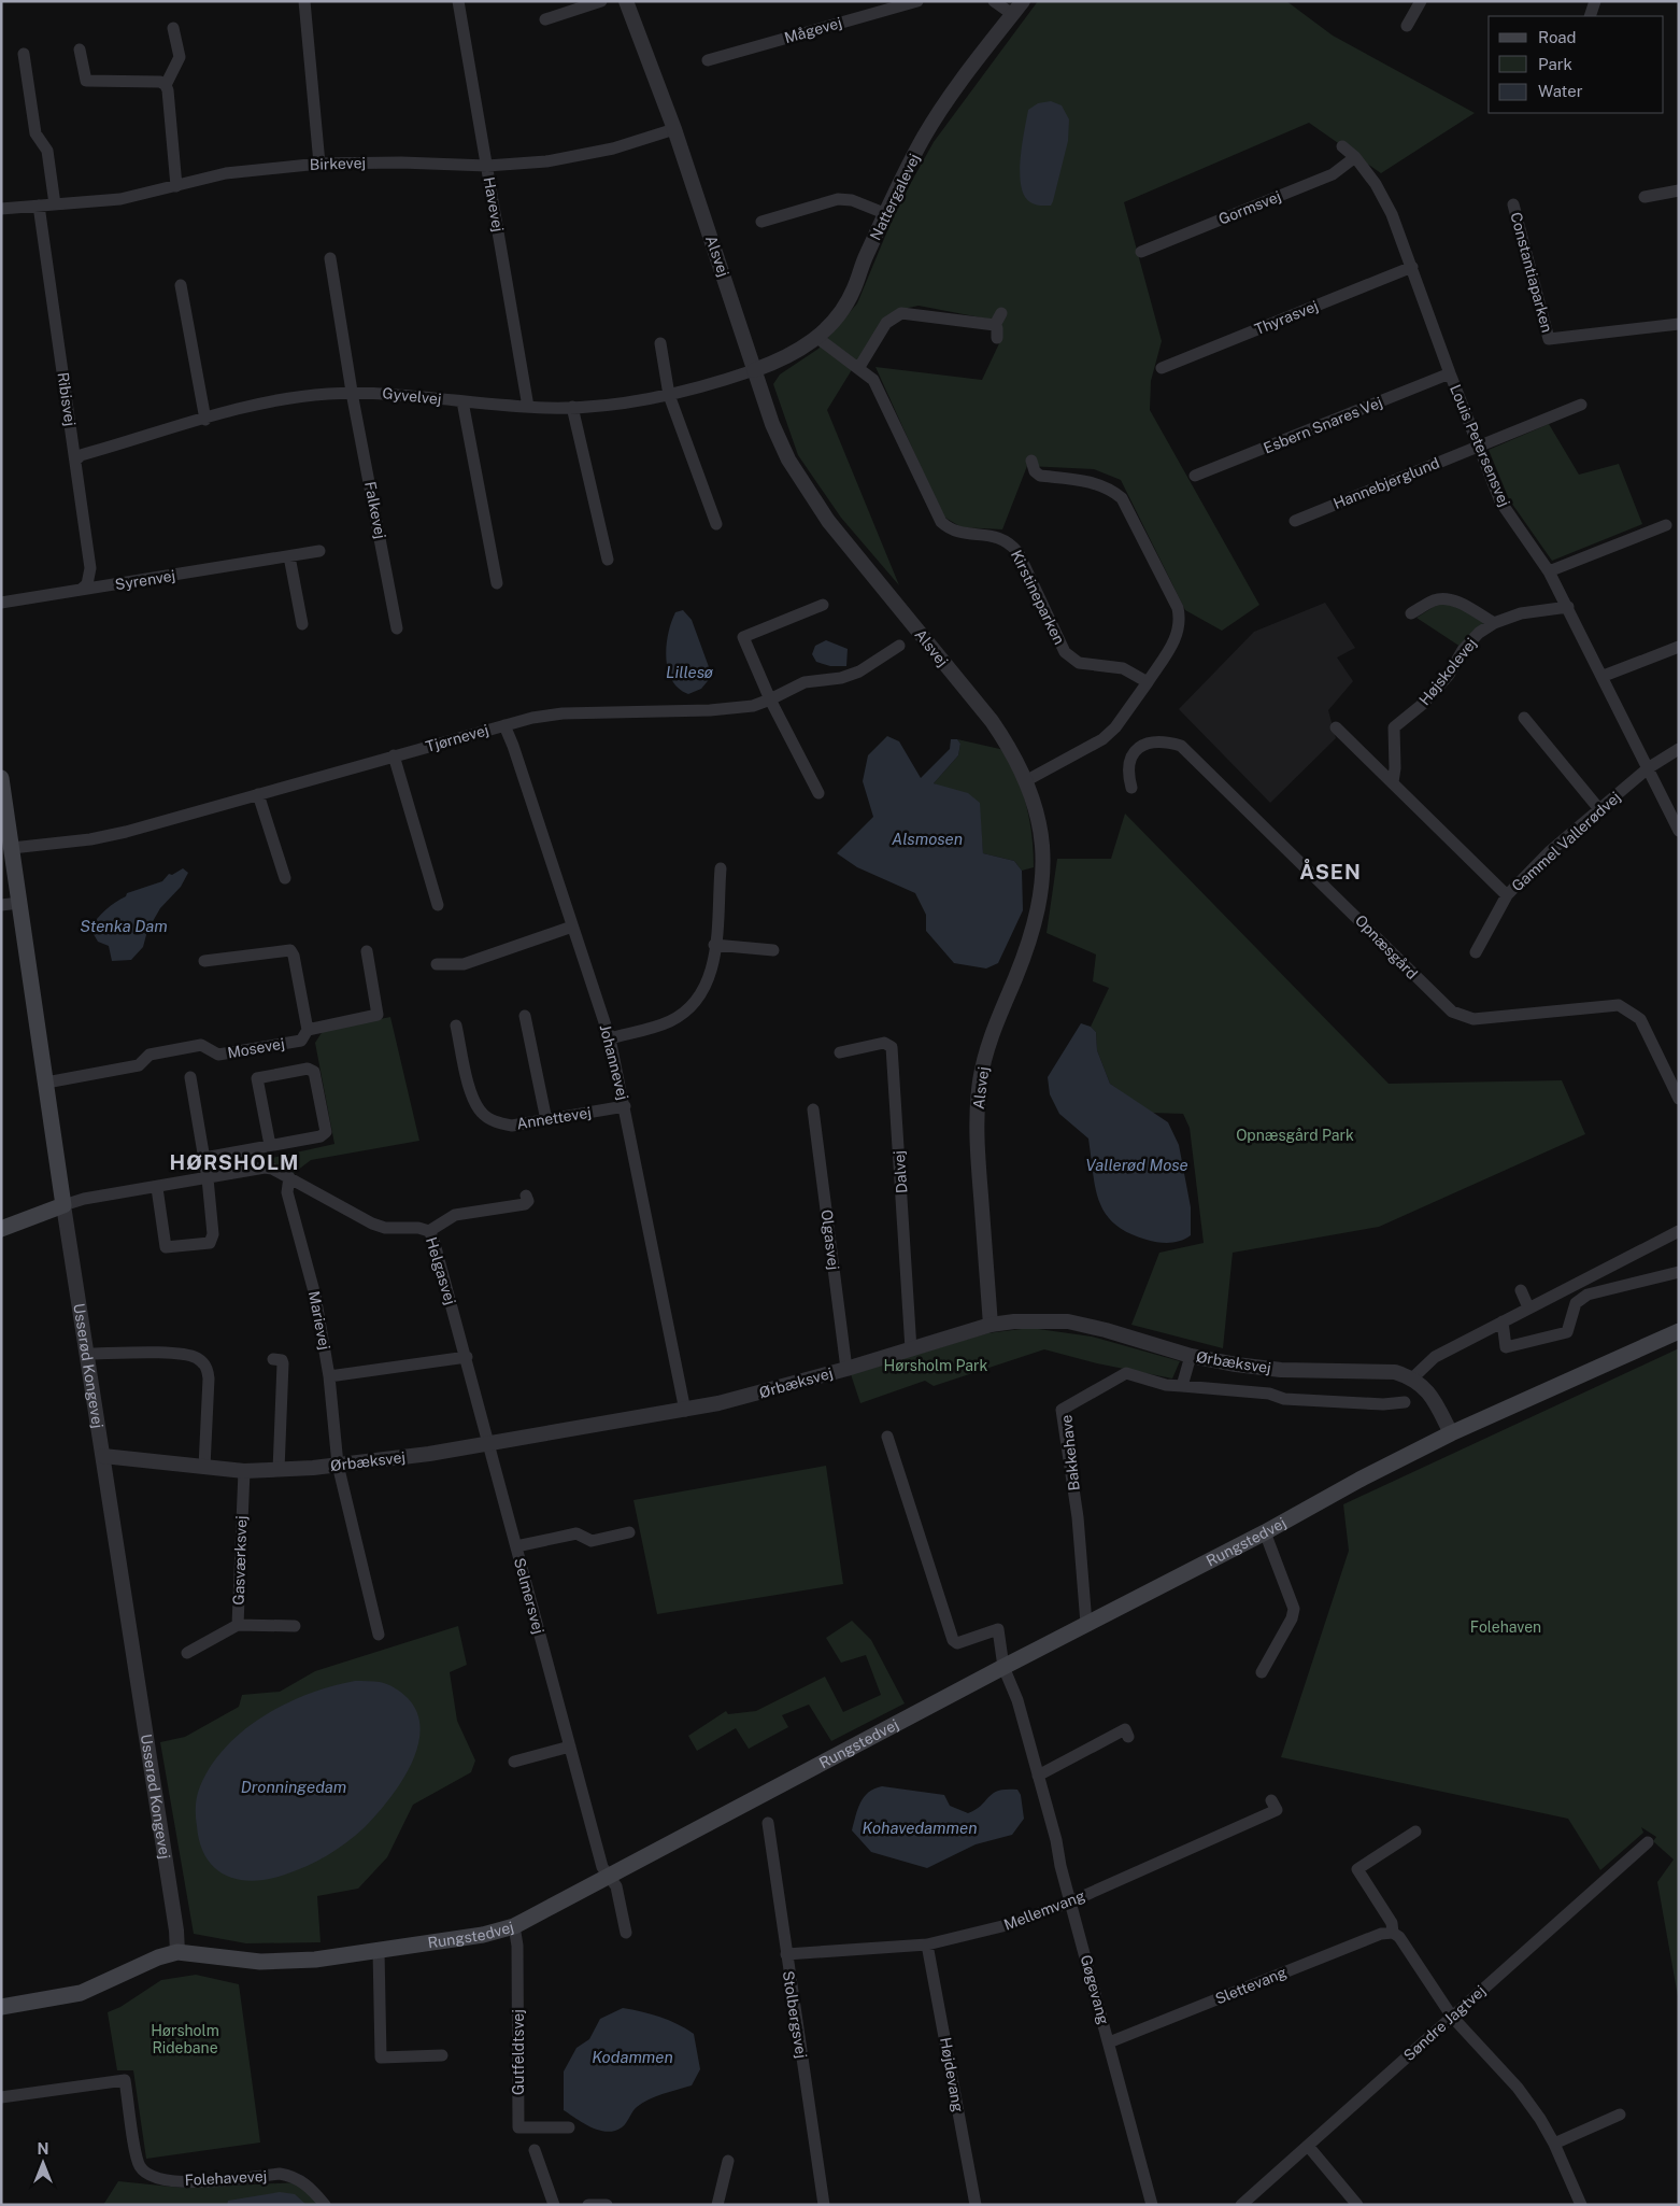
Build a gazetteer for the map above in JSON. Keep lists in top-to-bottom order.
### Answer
{
  "streets": {
    "main road": ["Usserød Kongevej", "Rungstedvej"],
    "street": [
      "Mågevej",
      "Birkevej",
      "Nattergalevej",
      "Havevej",
      "Gormsvej",
      "Alsvej",
      "Constantiaparken",
      "Thyrasvej",
      "Gyvelvej",
      "Ribisvej",
      "Esbern Snares Vej",
      "Louis Petersensvej",
      "Hannebjerglund",
      "Falkevej",
      "Syrenvej",
      "Kirstineparken",
      "Højskolevej",
      "Tjørnevej",
      "Gammel Vallerødvej",
      "Opnæsgård",
      "Mosevej",
      "Johannevej",
      "Annettevej",
      "Dalvej",
      "Olgasvej",
      "Helgasvej",
      "Marievej",
      "Ørbæksvej",
      "Bakkehave",
      "Gasværksvej",
      "Selmersvej",
      "Mellemvang",
      "Slettevang",
      "Gøgevang",
      "Stolbergsvej",
      "Søndre Jagtvej",
      "Gutfeldtsvej",
      "Højdevang",
      "Folehavevej"
    ]
  },
  "crossings": [
    ["Birkevej", "Havevej"],
    ["Birkevej", "Alsvej"],
    ["Birkevej", "Ribisvej"],
    ["Nattergalevej", "Alsvej"],
    ["Nattergalevej", "Gyvelvej"],
    ["Nattergalevej", "Kirstineparken"],
    ["Havevej", "Gyvelvej"],
    ["Gormsvej", "Louis Petersensvej"],
    ["Alsvej", "Gyvelvej"],
    ["Alsvej", "Ørbæksvej"],
    ["Thyrasvej", "Louis Petersensvej"],
    ["Gyvelvej", "Ribisvej"],
    ["Gyvelvej", "Falkevej"],
    ["Ribisvej", "Syrenvej"],
    ["Esbern Snares Vej", "Louis Petersensvej"],
    ["Louis Petersensvej", "Hannebjerglund"],
    ["Louis Petersensvej", "Højskolevej"],
    ["Louis Petersensvej", "Gammel Vallerødvej"],
    ["Tjørnevej", "Johannevej"],
    ["Tjørnevej", "Usserød Kongevej"],
    ["Mosevej", "Usserød Kongevej"],
    ["Johannevej", "Annettevej"],
    ["Johannevej", "Ørbæksvej"],
    ["Dalvej", "Ørbæksvej"],
    ["Olgasvej", "Ørbæksvej"],
    ["Helgasvej", "Ørbæksvej"],
    ["Helgasvej", "Selmersvej"],
    ["Marievej", "Ørbæksvej"],
    ["Ørbæksvej", "Usserød Kongevej"],
    ["Ørbæksvej", "Gasværksvej"],
    ["Ørbæksvej", "Selmersvej"],
    ["Usserød Kongevej", "Rungstedvej"],
    ["Bakkehave", "Rungstedvej"],
    ["Rungstedvej", "Selmersvej"],
    ["Rungstedvej", "Gøgevang"],
    ["Rungstedvej", "Gutfeldtsvej"],
    ["Mellemvang", "Gøgevang"],
    ["Mellemvang", "Stolbergsvej"],
    ["Mellemvang", "Højdevang"],
    ["Slettevang", "Gøgevang"]
  ],
  "districts": ["ÅSEN", "HØRSHOLM"],
  "water": [
    "Lillesø",
    "Alsmosen",
    "Stenka Dam",
    "Vallerød Mose",
    "Dronningedam",
    "Kohavedammen",
    "Kodammen"
  ],
  "parks": [
    "Opnæsgård Park",
    "Hørsholm Park",
    "Folehaven",
    "Hørsholm Ridebane"
  ],
  "legend": ["Road", "Park", "Water"],
  "north": "top"
}
